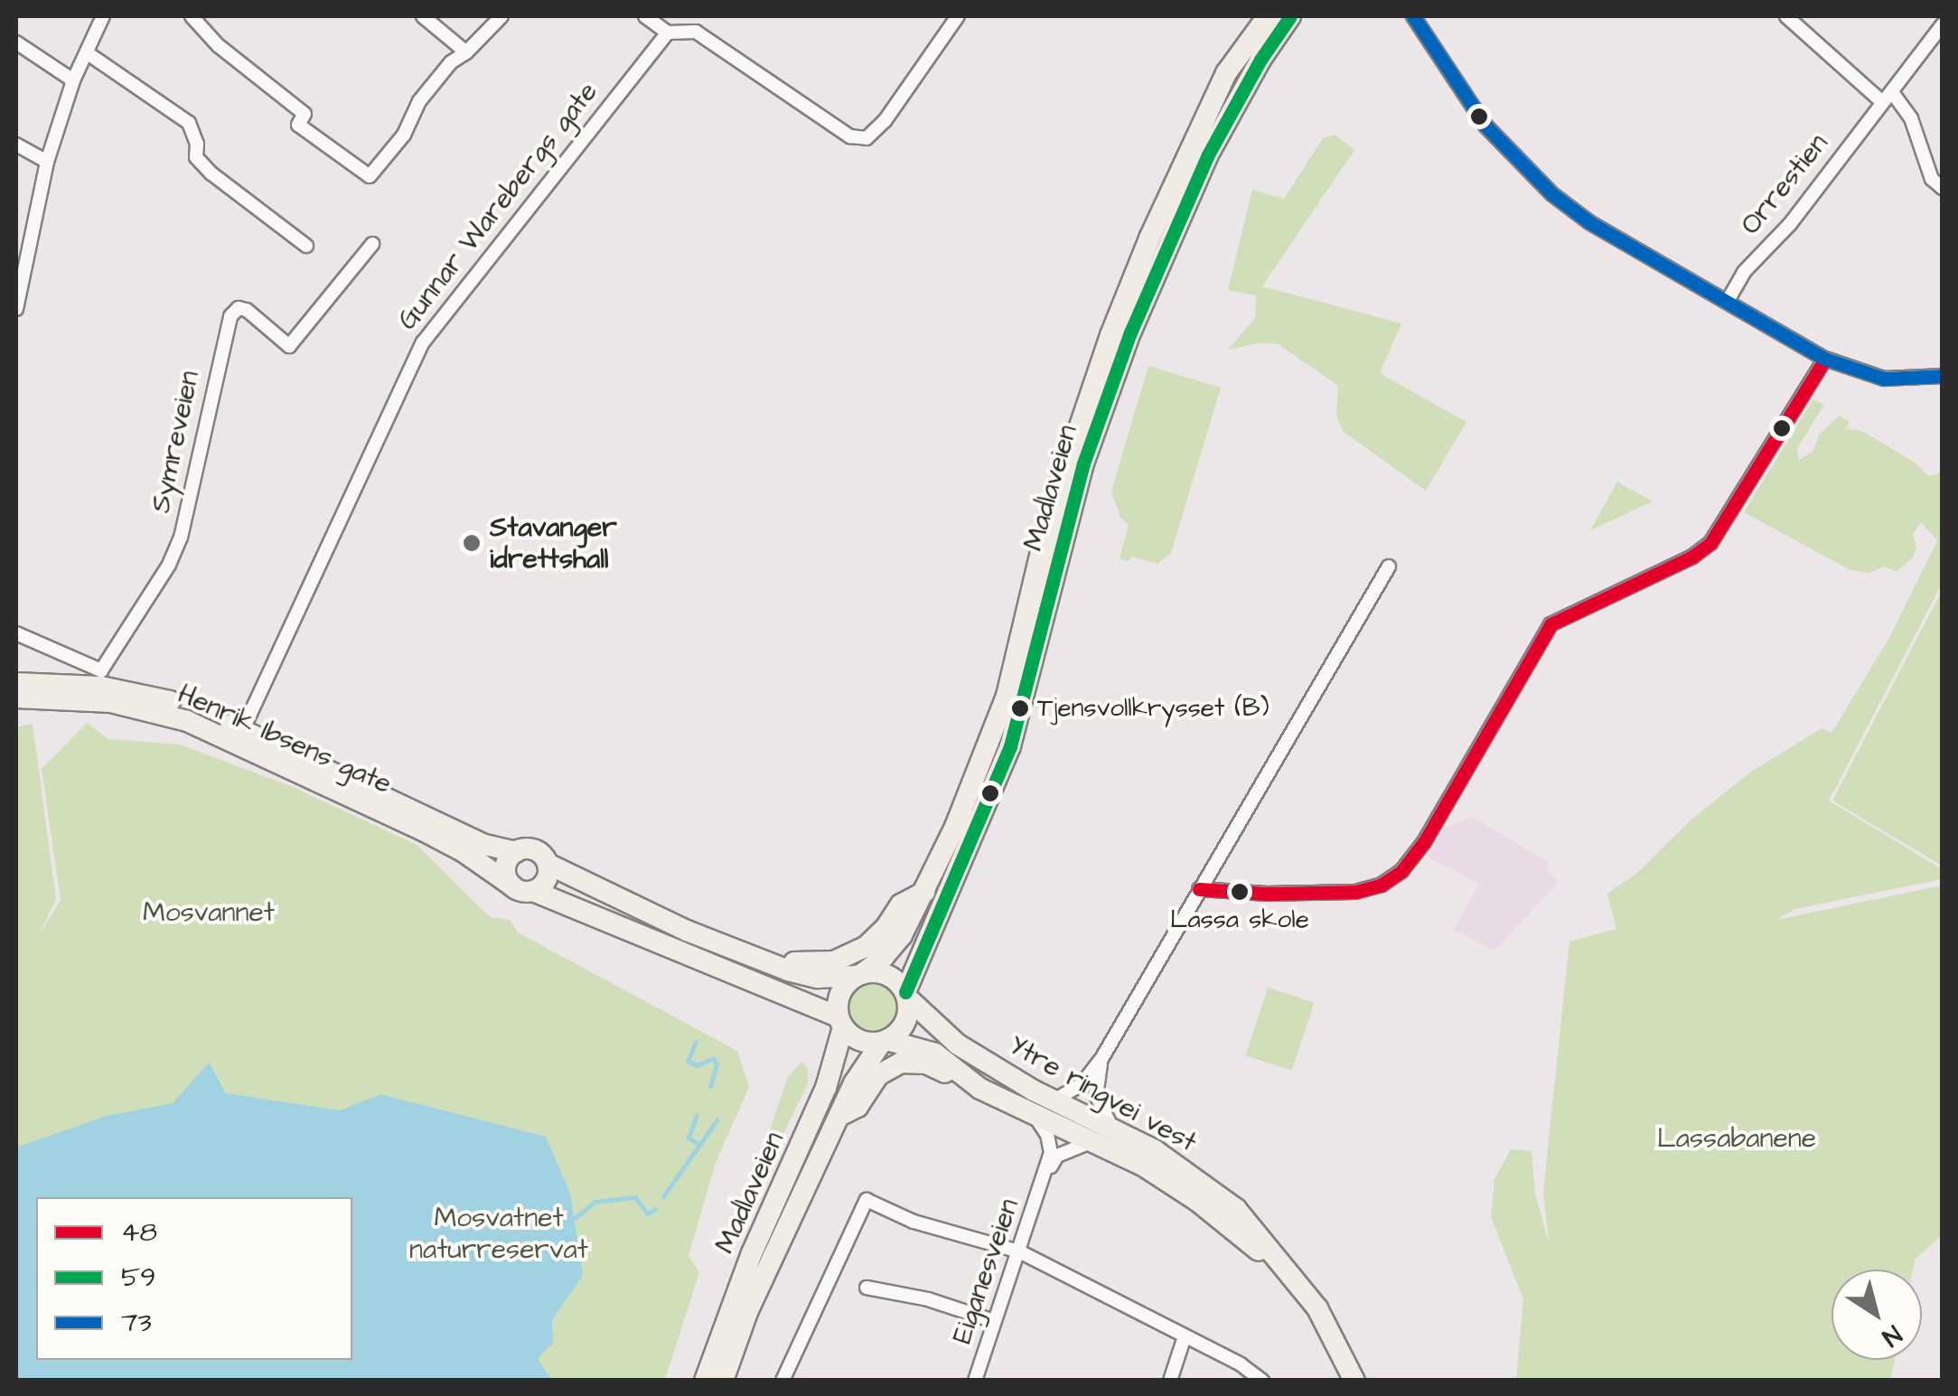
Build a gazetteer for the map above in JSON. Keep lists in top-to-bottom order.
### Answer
{
  "streets": {
    "main road": ["Madlaveien", "Henrik Ibsens gate", "Ytre ringvei vest"],
    "street": [
      "Orrestien",
      "Gunnar Warebergs gate",
      "Symreveien",
      "Eiganesveien"
    ]
  },
  "crossings": [
    ["Gunnar Warebergs gate", "Henrik Ibsens gate"],
    ["Madlaveien", "Henrik Ibsens gate"],
    ["Madlaveien", "Ytre ringvei vest"],
    ["Henrik Ibsens gate", "Ytre ringvei vest"],
    ["Ytre ringvei vest", "Eiganesveien"]
  ],
  "parks": ["Mosvannet", "Lassabanene", "Mosvatnet naturreservat"],
  "places": ["Stavanger idrettshall", "Tjensvollkrysset (B)", "Lassa skole"],
  "lines": ["transit line 59", "transit line 73", "transit line 48"],
  "legend": ["48", "59", "73"],
  "north": "bottom right"
}
